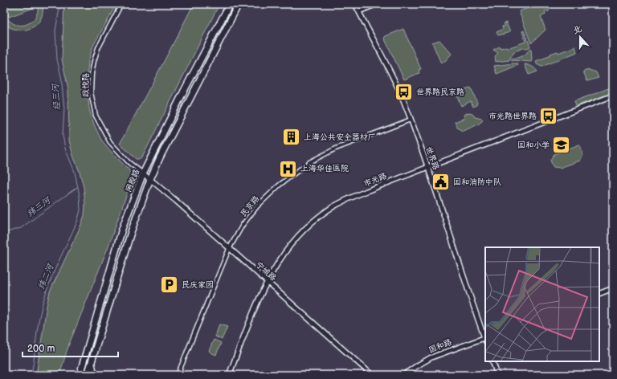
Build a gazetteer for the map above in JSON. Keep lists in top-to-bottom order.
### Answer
{
  "streets": {
    "main road": ["闸殷路"],
    "street": [
      "政悦路",
      "世界路",
      "市光路",
      "民京路",
      "宁城路",
      "国和路"
    ]
  },
  "crossings": [
    ["政悦路", "闸殷路"],
    ["政悦路", "宁城路"],
    ["世界路", "市光路"],
    ["世界路", "民京路"],
    ["世界路", "国和路"],
    ["市光路", "宁城路"],
    ["闸殷路", "宁城路"],
    ["民京路", "宁城路"]
  ],
  "water": ["经三河", "纬三河", "纬二河"],
  "places": {
    "bus stop": ["世界路民京路", "市光路世界路"],
    "building": ["上海公共安全器材厂"],
    "school or university": ["国和小学"],
    "hospital": ["上海华佳医院"],
    "public building": ["国和消防中队"],
    "parking": ["民庆家园"]
  },
  "scale_bar": "200 m",
  "north": "top"
}
